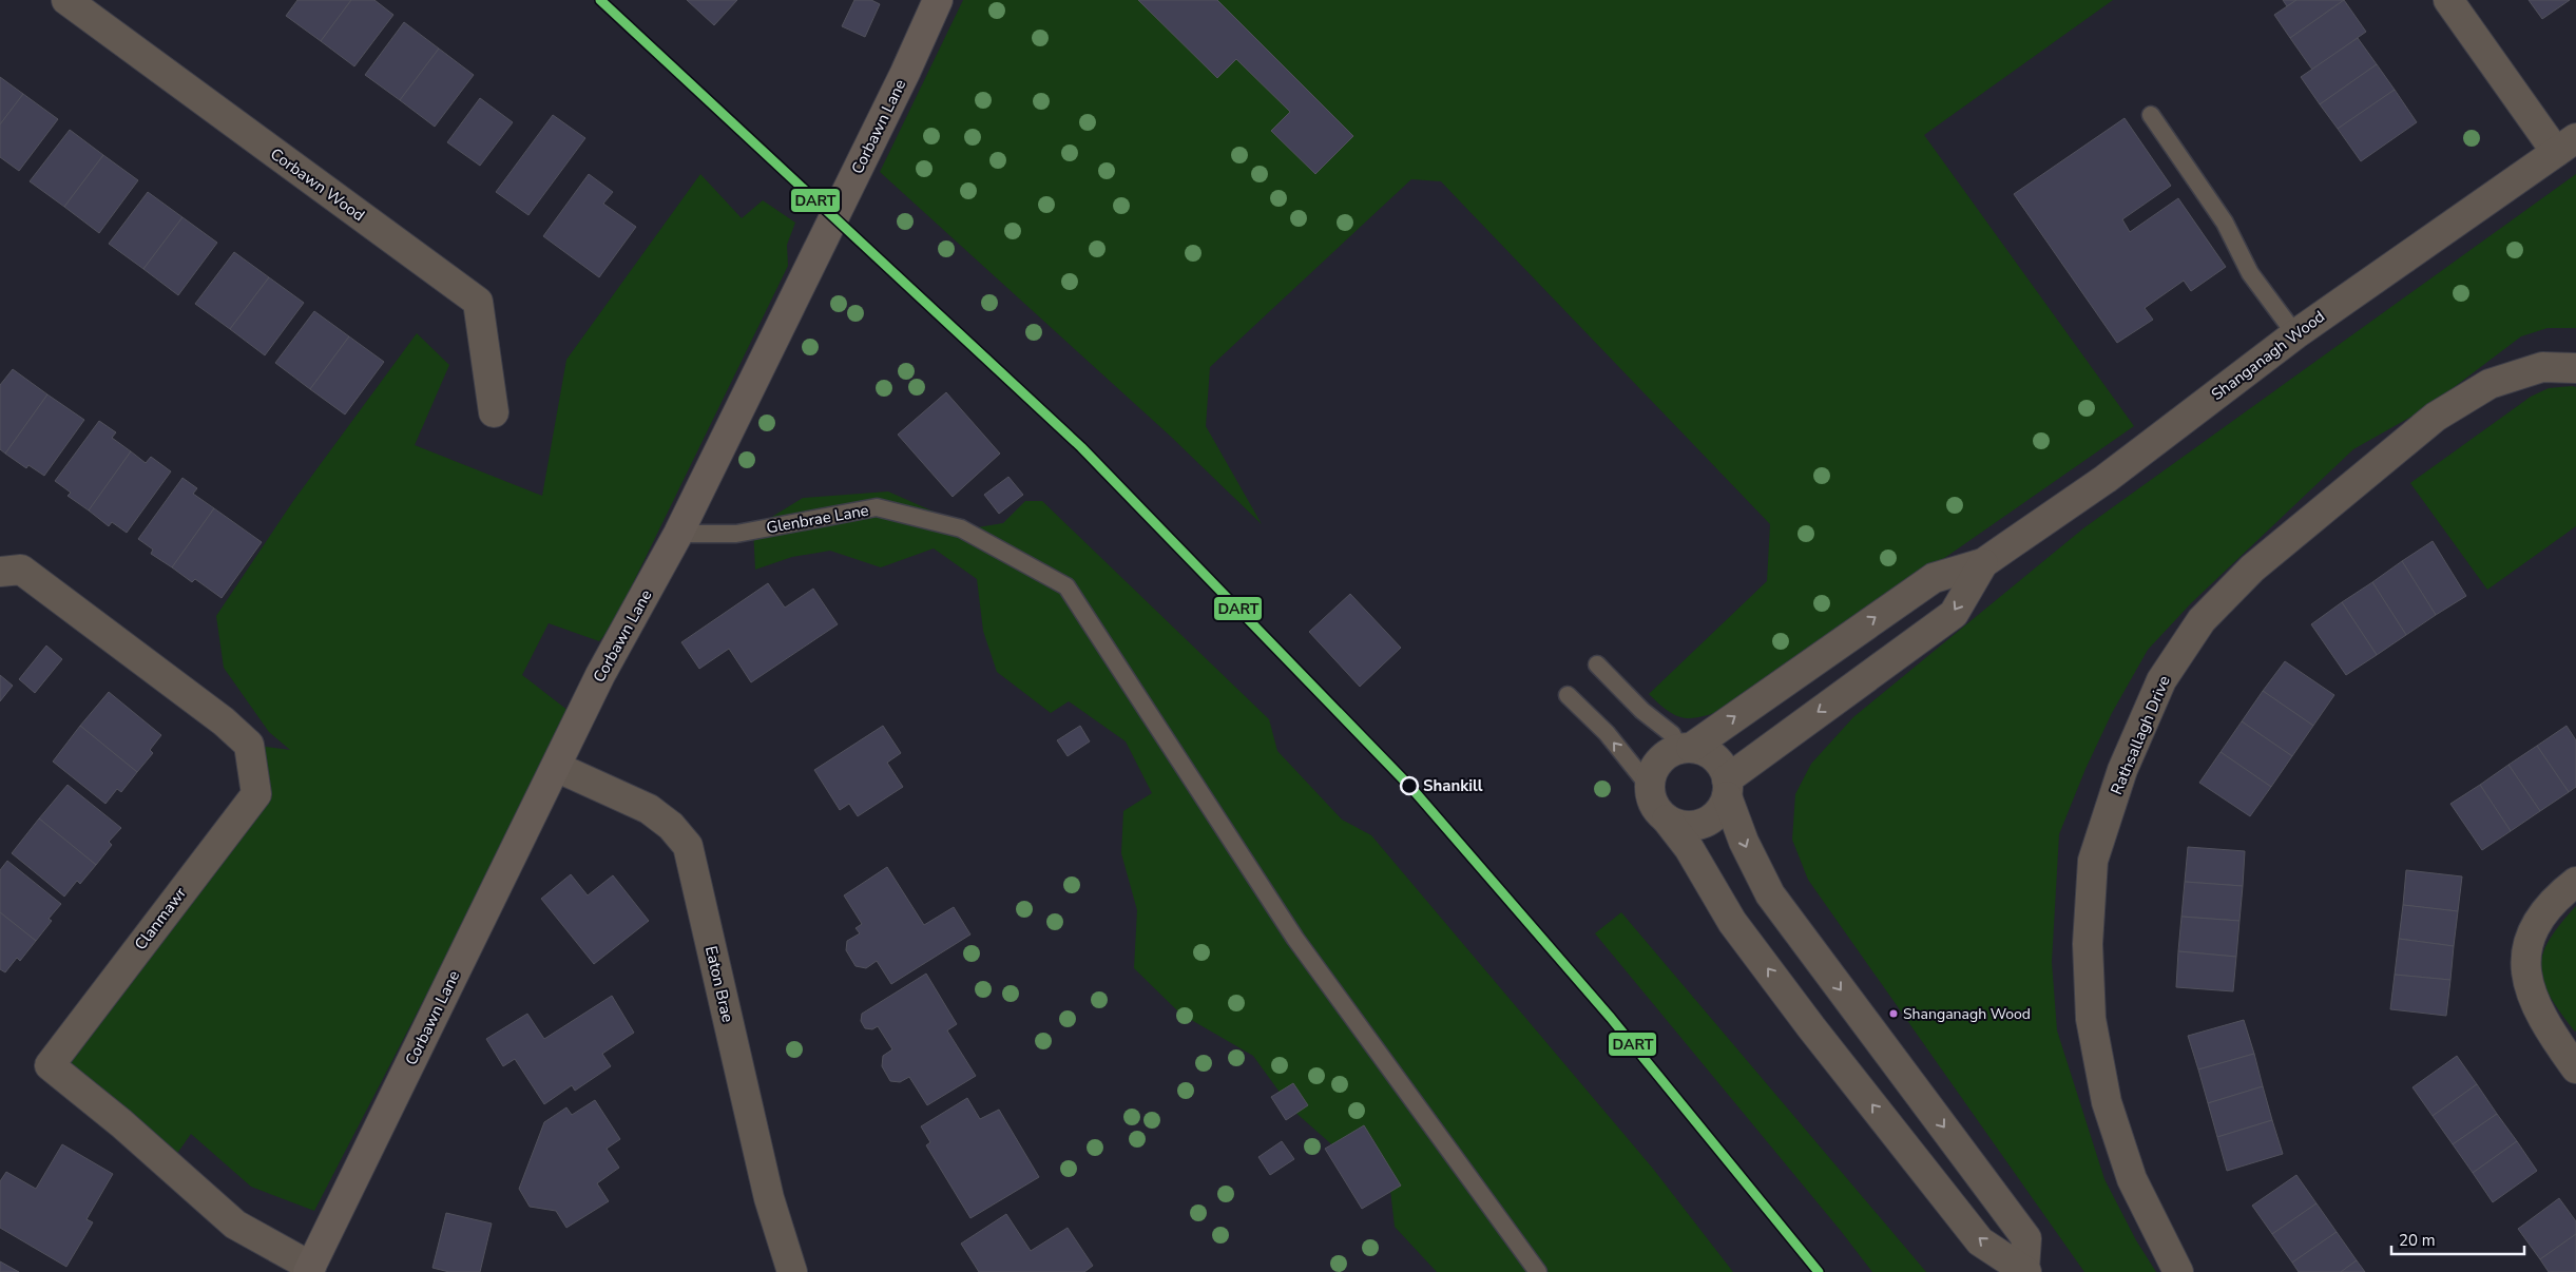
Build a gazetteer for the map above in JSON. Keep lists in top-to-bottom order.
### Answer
{
  "streets": {
    "street": [
      "Corbawn Lane",
      "Corbawn Wood",
      "Shanganagh Wood",
      "Rathsallagh Drive",
      "Clanmawr",
      "Eaton Brae"
    ],
    "lane": ["Glenbrae Lane"]
  },
  "crossings": [
    ["Corbawn Lane", "Glenbrae Lane"],
    ["Corbawn Lane", "Clanmawr"],
    ["Corbawn Lane", "Eaton Brae"]
  ],
  "places": ["Shankill", "Shanganagh Wood"],
  "lines": ["transit line DART"],
  "scale_bar": "20 m"
}
